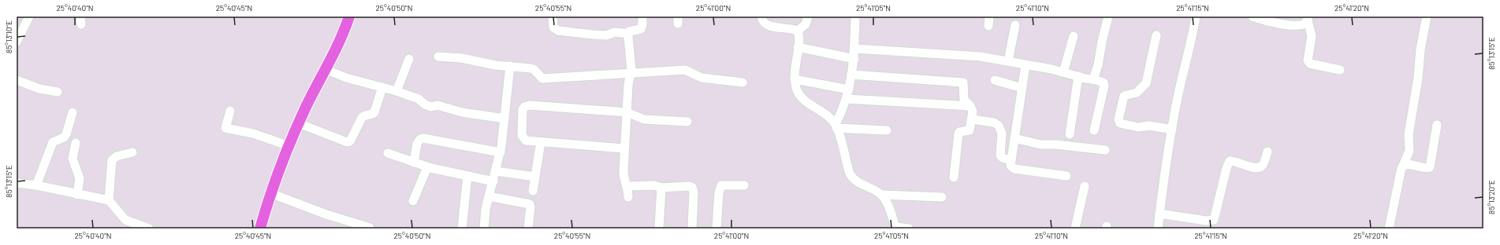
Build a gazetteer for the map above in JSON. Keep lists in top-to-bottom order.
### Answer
{
  "coordinates": [
    "25°40'40\"N",
    "25°40'45\"N",
    "25°40'50\"N",
    "25°40'55\"N",
    "25°41'00\"N",
    "25°41'05\"N",
    "25°41'10\"N",
    "25°41'15\"N",
    "25°41'20\"N",
    "85°13'10\"E",
    "85°13'15\"E",
    "85°13'20\"E"
  ]
}
